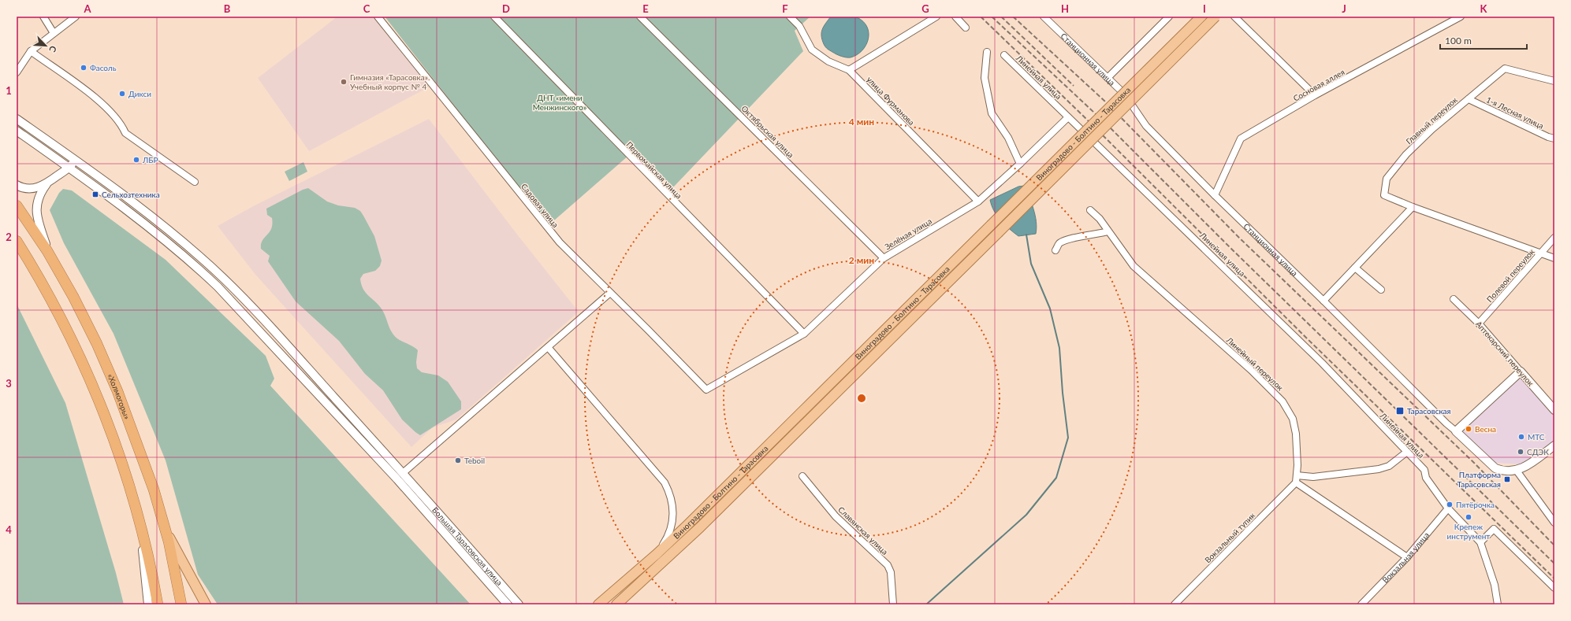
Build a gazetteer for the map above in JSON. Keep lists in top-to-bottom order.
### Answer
{
  "streets": {
    "highway": ["«Холмогоры»"],
    "main road": ["Виноградово - Болтино - Тарасовка"],
    "street": [
      "Станционная улица",
      "Линейная улица",
      "Сосновая аллея",
      "улица Фурманова",
      "1-я Лесная улица",
      "Главный переулок",
      "Октябрьская улица",
      "Первомайская улица",
      "Садовая улица",
      "Зелёная улица",
      "Полевой переулок",
      "Аптекарский переулок",
      "Линейный переулок",
      "Славянская улица",
      "Вокзальный тупик",
      "Большая Тарасовская улица",
      "Вокзальная улица"
    ]
  },
  "crossings": [
    ["Станционная улица", "Сосновая аллея"],
    ["Линейная улица", "Зелёная улица"],
    ["Линейная улица", "Вокзальная улица"],
    ["улица Фурманова", "Зелёная улица"],
    ["1-я Лесная улица", "Главный переулок"],
    ["Октябрьская улица", "Зелёная улица"],
    ["Первомайская улица", "Зелёная улица"],
    ["Садовая улица", "Зелёная улица"],
    ["Полевой переулок", "Аптекарский переулок"],
    ["Линейный переулок", "Вокзальный тупик"]
  ],
  "parks": ["ДНТ «имени Менжинского»"],
  "places": {
    "other": [
      "Фасоль",
      "Гимназия «Тарасовка». Учебный корпус № 4",
      "Дикси",
      "ЛБР",
      "Весна",
      "МТС",
      "СДЭК",
      "Teboil",
      "Пятёрочка",
      "Крепеж инструмент"
    ],
    "transit": ["Сельхозтехника", "Тарасовская", "Платформа Тарасовская"]
  },
  "scale_bar": "100 m",
  "north": "bottom right",
  "grid": {
    "columns": [
      "A",
      "B",
      "C",
      "D",
      "E",
      "F",
      "G",
      "H",
      "I",
      "J",
      "K"
    ],
    "rows": [
      "1",
      "2",
      "3",
      "4"
    ]
  },
  "rings": ["4 мин", "2 мин"]
}
